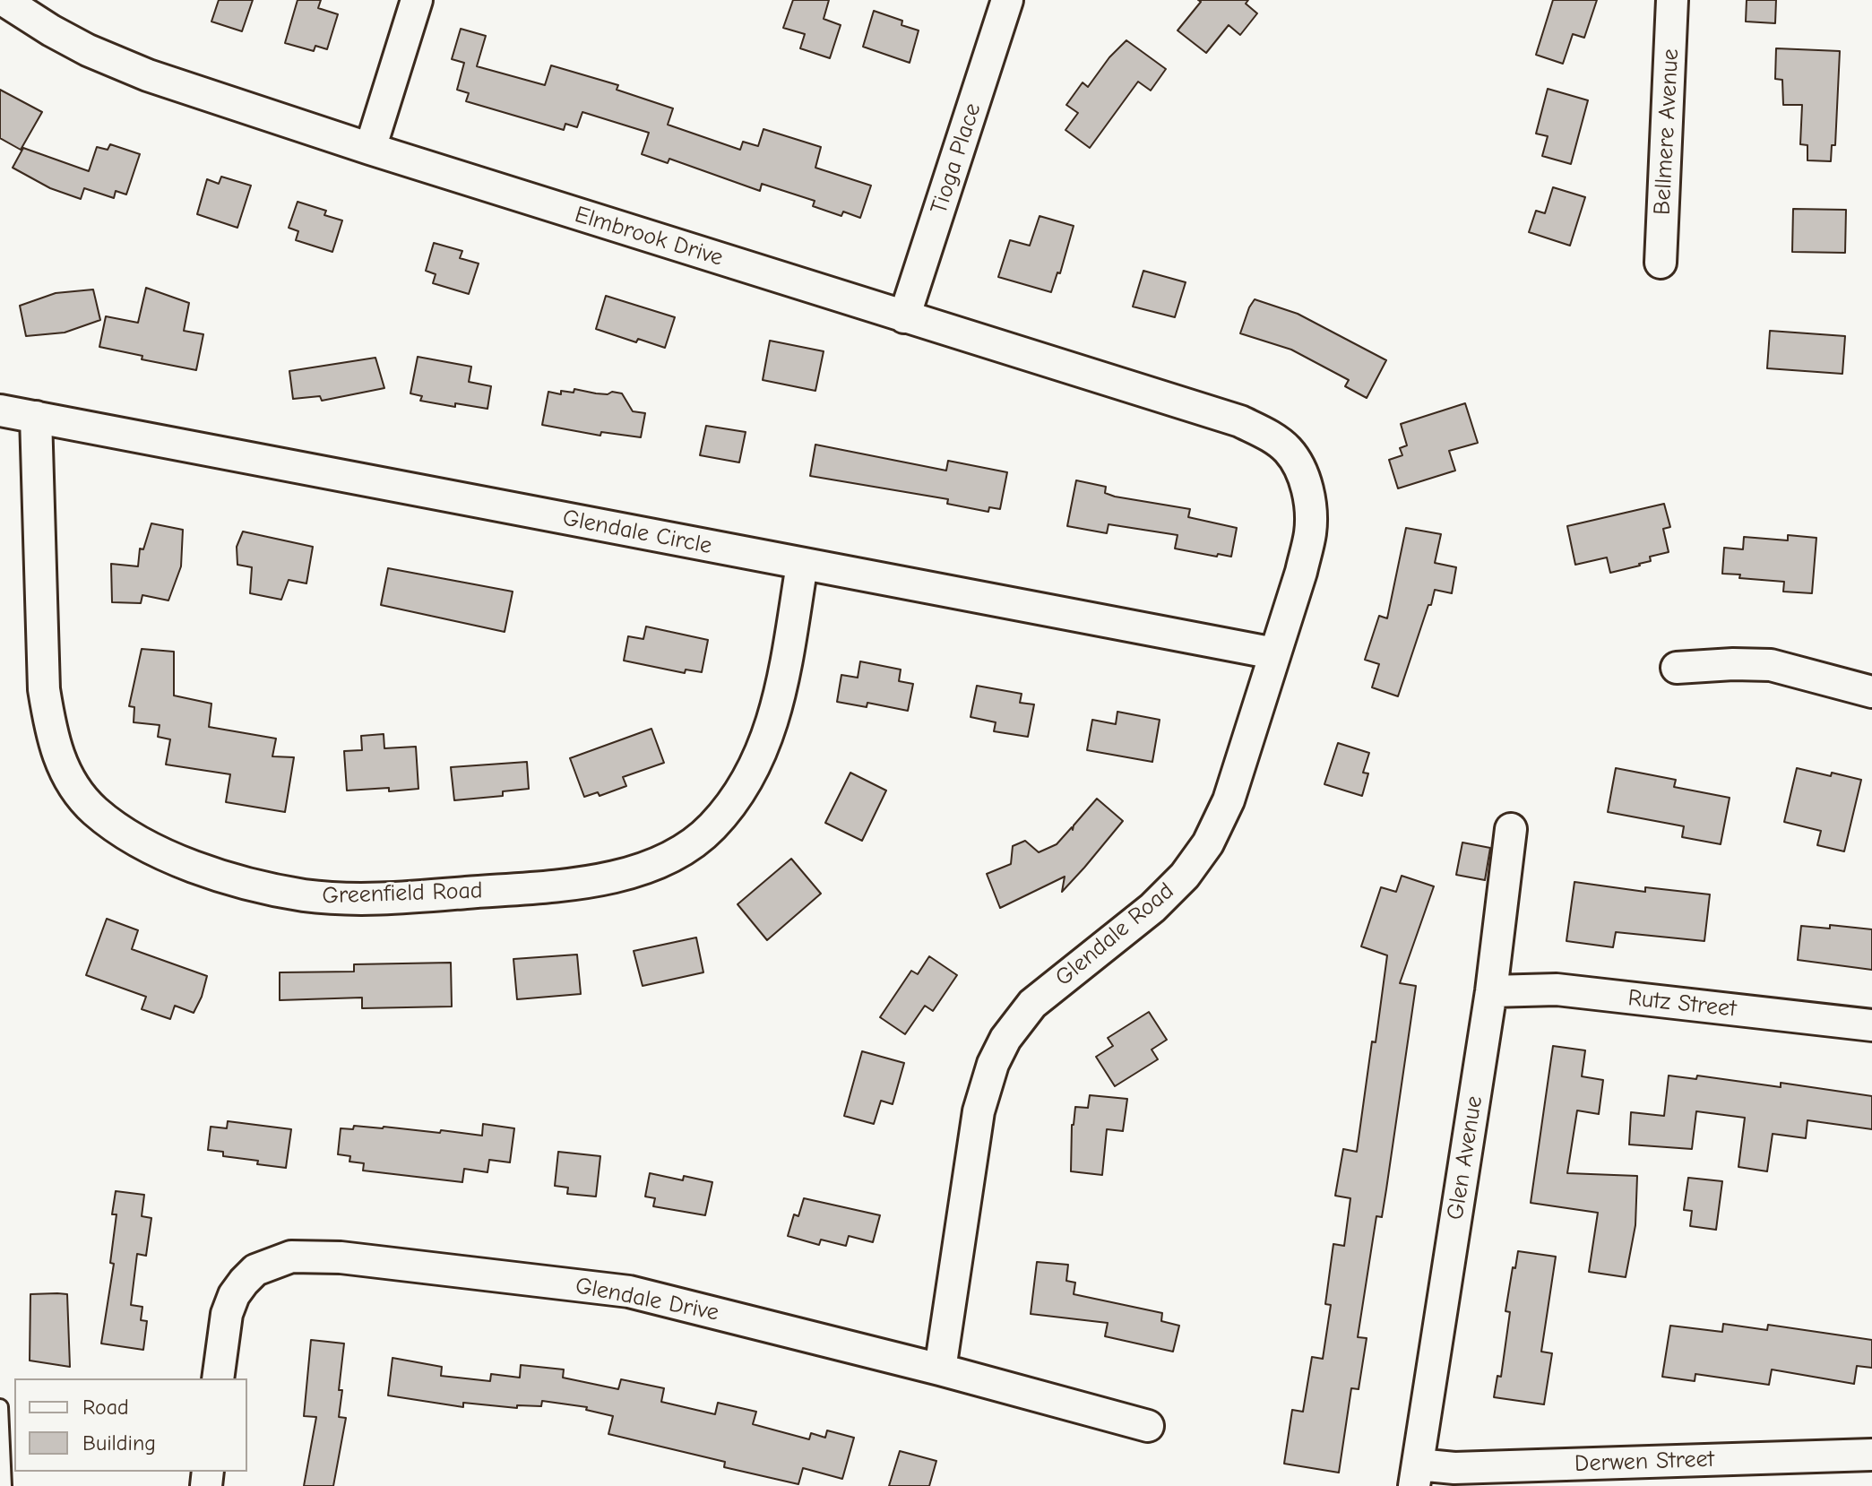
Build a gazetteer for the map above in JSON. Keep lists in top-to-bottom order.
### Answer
{
  "streets": {
    "street": [
      "Bellmere Avenue",
      "Tioga Place",
      "Elmbrook Drive",
      "Glendale Circle",
      "Greenfield Road",
      "Glendale Road",
      "Rutz Street",
      "Glen Avenue",
      "Glendale Drive",
      "Derwen Street"
    ]
  },
  "crossings": [
    ["Tioga Place", "Elmbrook Drive"],
    ["Elmbrook Drive", "Glendale Road"],
    ["Glendale Circle", "Greenfield Road"],
    ["Glendale Circle", "Glendale Road"],
    ["Glendale Road", "Glendale Drive"],
    ["Rutz Street", "Glen Avenue"],
    ["Glen Avenue", "Derwen Street"]
  ],
  "legend": ["Road", "Building"]
}
